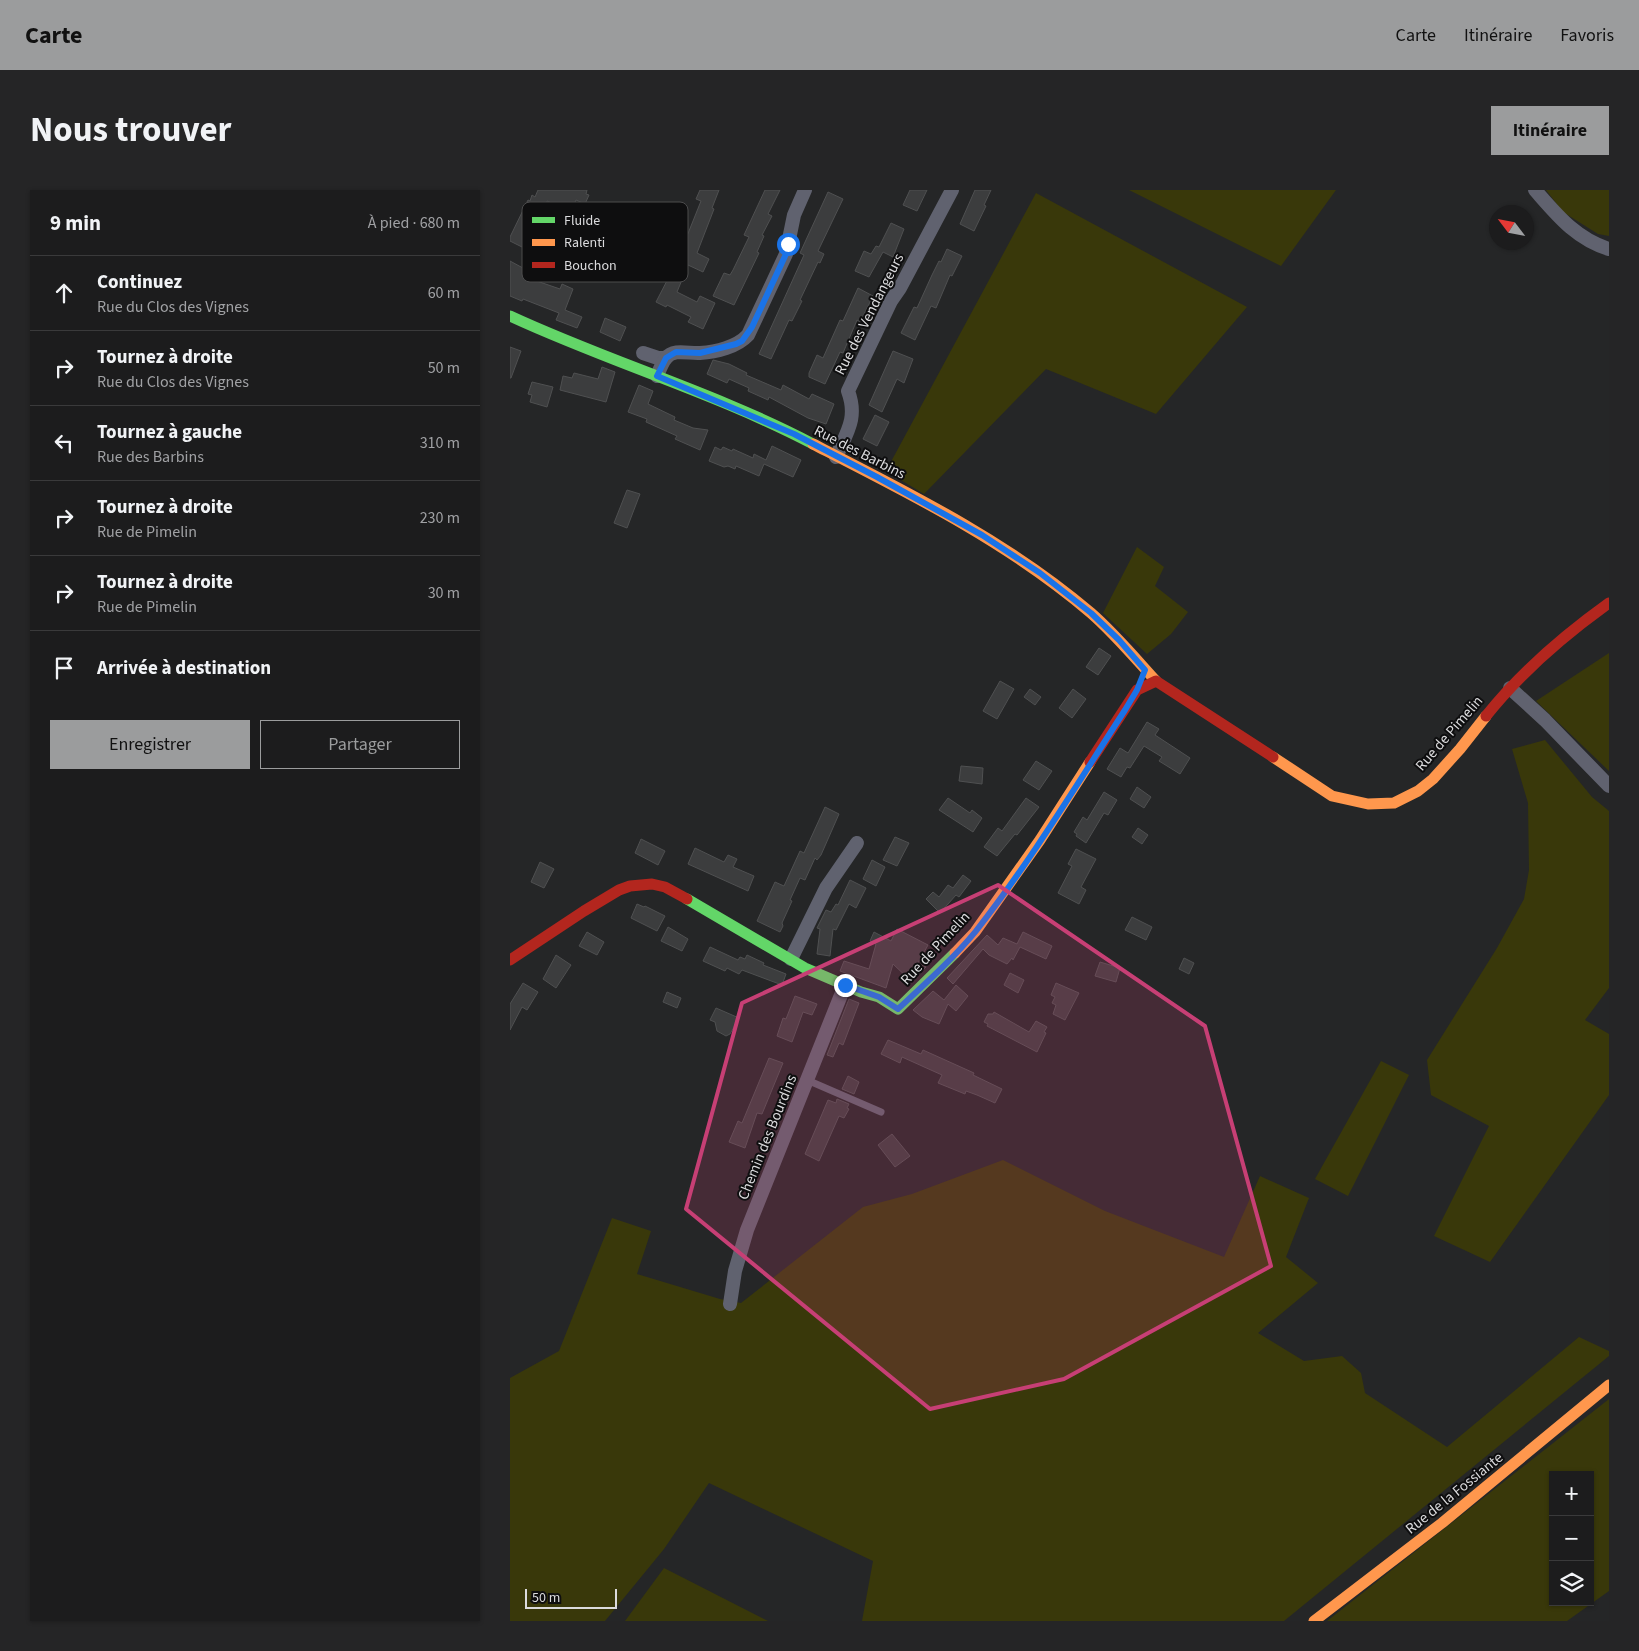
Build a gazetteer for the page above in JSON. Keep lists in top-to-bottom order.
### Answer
{
  "streets": {
    "street": [
      "Rue des Vendangeurs",
      "Rue des Barbins",
      "Rue de Pimelin",
      "Chemin des Bourdins",
      "Rue de la Fossiante"
    ]
  },
  "crossings": [
    ["Rue des Vendangeurs", "Rue des Barbins"],
    ["Rue des Barbins", "Rue de Pimelin"],
    ["Rue de Pimelin", "Chemin des Bourdins"]
  ],
  "legend": ["Fluide", "Ralenti", "Bouchon"],
  "scale_bar": "50 m",
  "north": "top left",
  "page": {
    "header": "Carte",
    "nav": ["Carte", "Itinéraire", "Favoris"],
    "title": "Nous trouver",
    "buttons": [
      "Itinéraire",
      ["Enregistrer", "Partager"]
    ],
    "heading": ["9 min", "À pied · 680 m"],
    "list": [
      ["Continuez", "Rue du Clos des Vignes", "60 m"],
      ["Tournez à droite", "Rue du Clos des Vignes", "50 m"],
      ["Tournez à gauche", "Rue des Barbins", "310 m"],
      ["Tournez à droite", "Rue de Pimelin", "230 m"],
      ["Tournez à droite", "Rue de Pimelin", "30 m"],
      "Arrivée à destination"
    ],
    "map_buttons": ["+", "−"],
    "scale": "50 m"
  }
}
